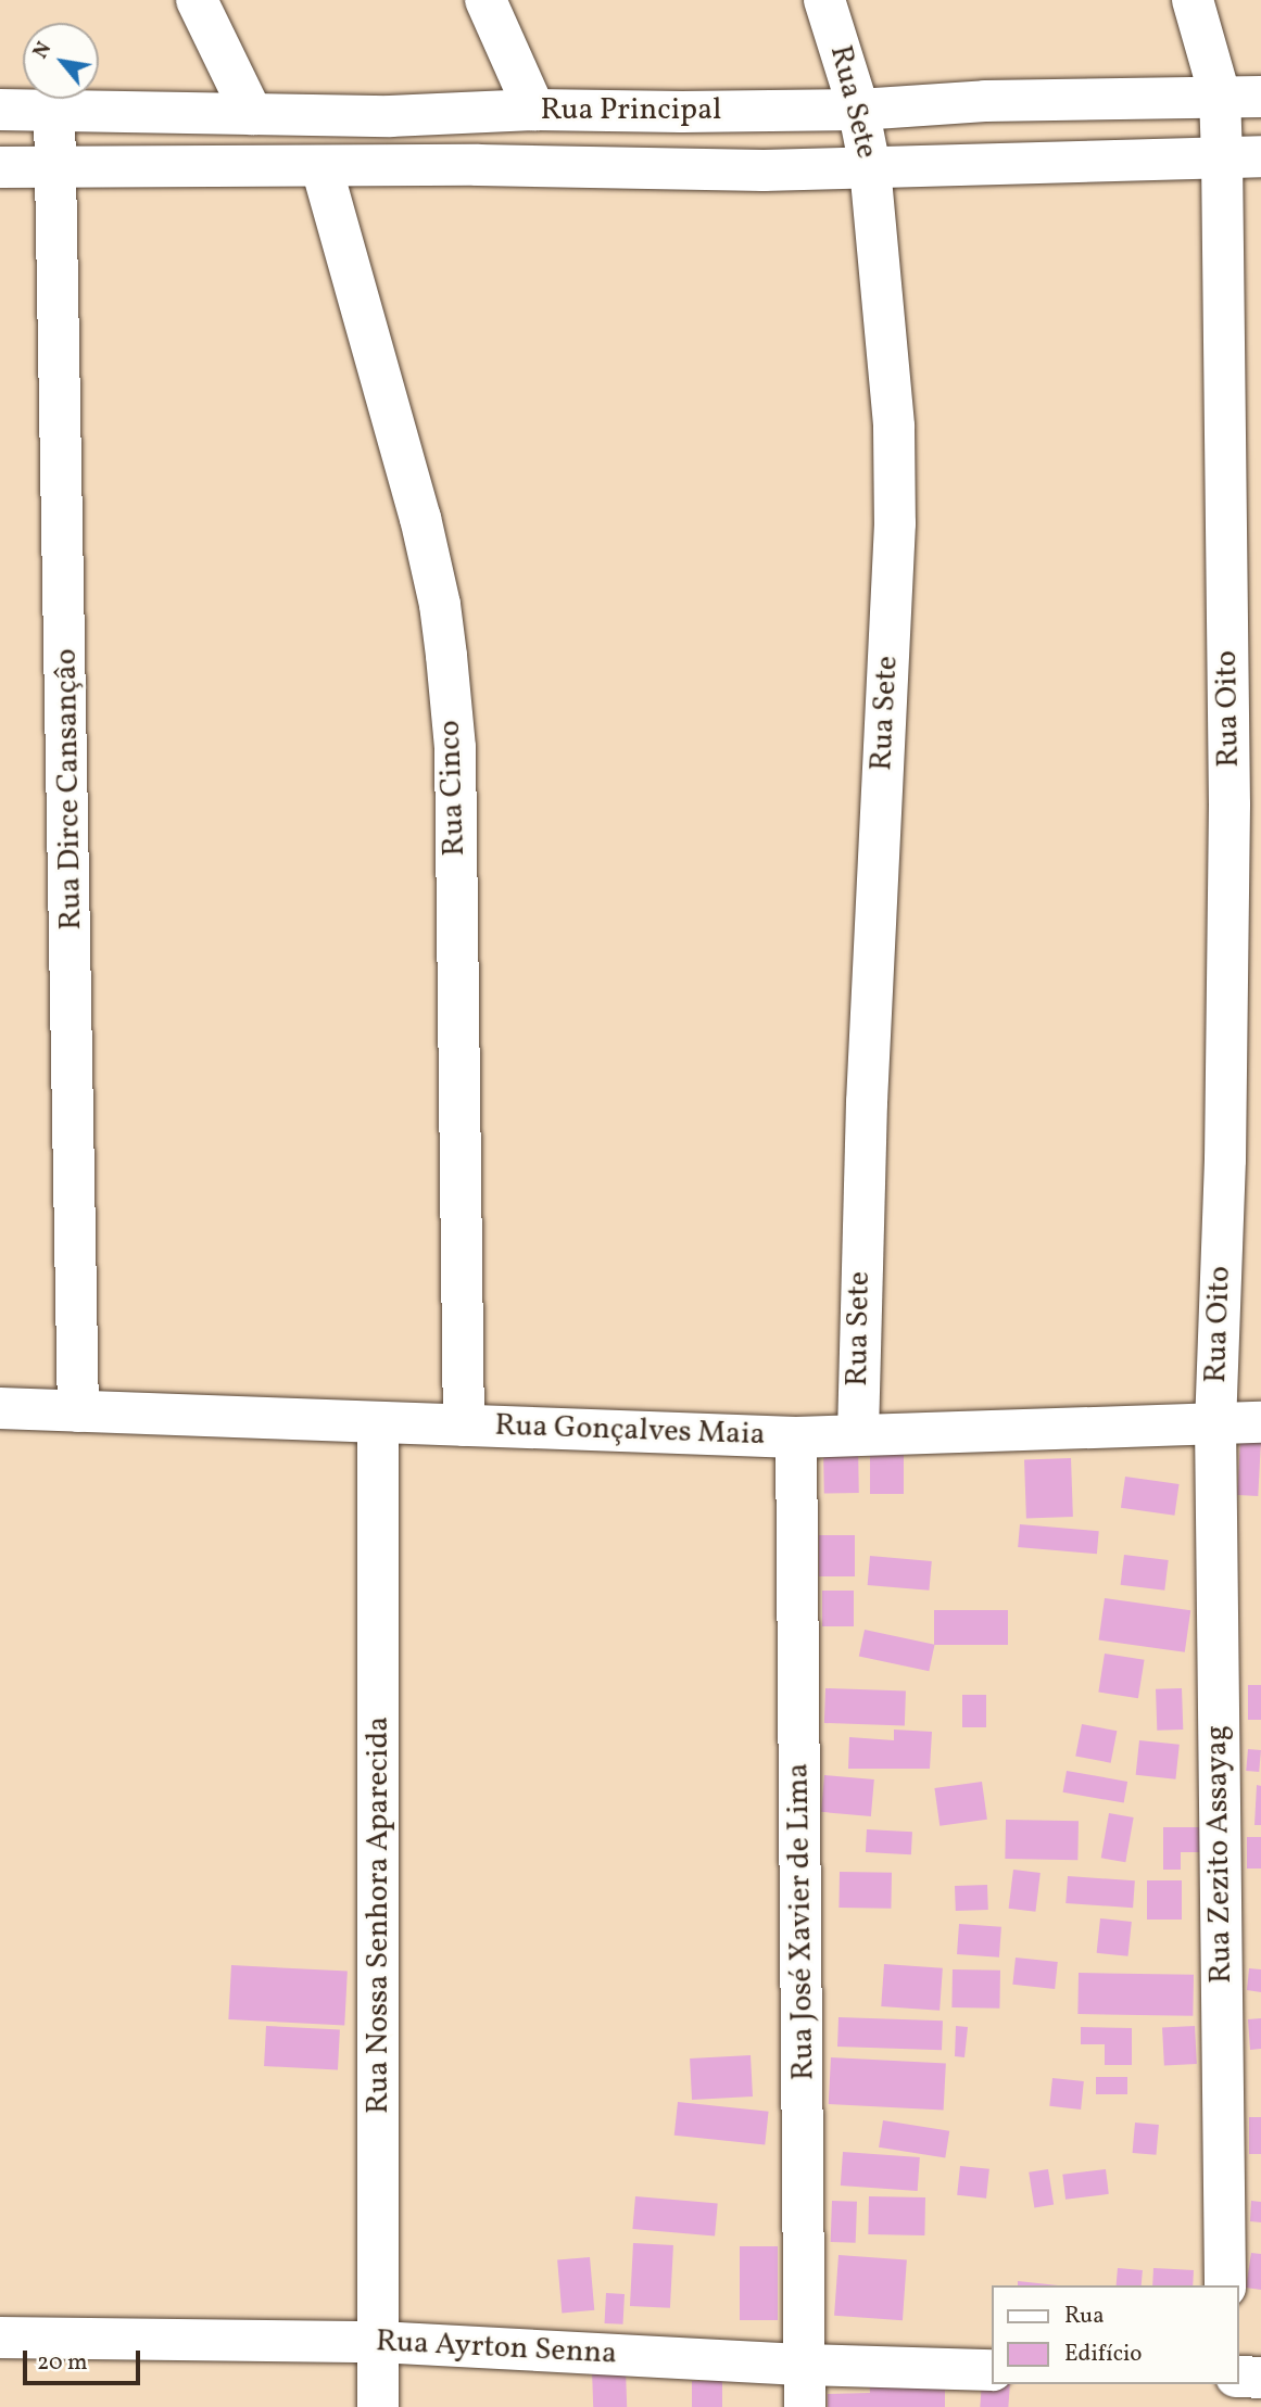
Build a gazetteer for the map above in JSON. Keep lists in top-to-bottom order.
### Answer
{
  "streets": {
    "street": [
      "Rua Sete",
      "Rua Principal",
      "Rua Oito",
      "Rua Cinco",
      "Rua Dirce Cansançâo",
      "Rua Gonçalves Maia",
      "Rua Zezito Assayag",
      "Rua Nossa Senhora Aparecida",
      "Rua José Xavier de Lima",
      "Rua Ayrton Senna"
    ]
  },
  "crossings": [
    ["Rua Sete", "Rua Principal"],
    ["Rua Sete", "Rua Gonçalves Maia"],
    ["Rua Principal", "Rua Oito"],
    ["Rua Principal", "Rua Cinco"],
    ["Rua Principal", "Rua Dirce Cansançâo"],
    ["Rua Oito", "Rua Gonçalves Maia"],
    ["Rua Oito", "Rua Zezito Assayag"],
    ["Rua Cinco", "Rua Gonçalves Maia"],
    ["Rua Dirce Cansançâo", "Rua Gonçalves Maia"],
    ["Rua Gonçalves Maia", "Rua Zezito Assayag"],
    ["Rua Gonçalves Maia", "Rua Nossa Senhora Aparecida"],
    ["Rua Gonçalves Maia", "Rua José Xavier de Lima"],
    ["Rua Nossa Senhora Aparecida", "Rua Ayrton Senna"],
    ["Rua José Xavier de Lima", "Rua Ayrton Senna"]
  ],
  "legend": ["Rua", "Edifício"],
  "scale_bar": "20 m",
  "north": "top left"
}
